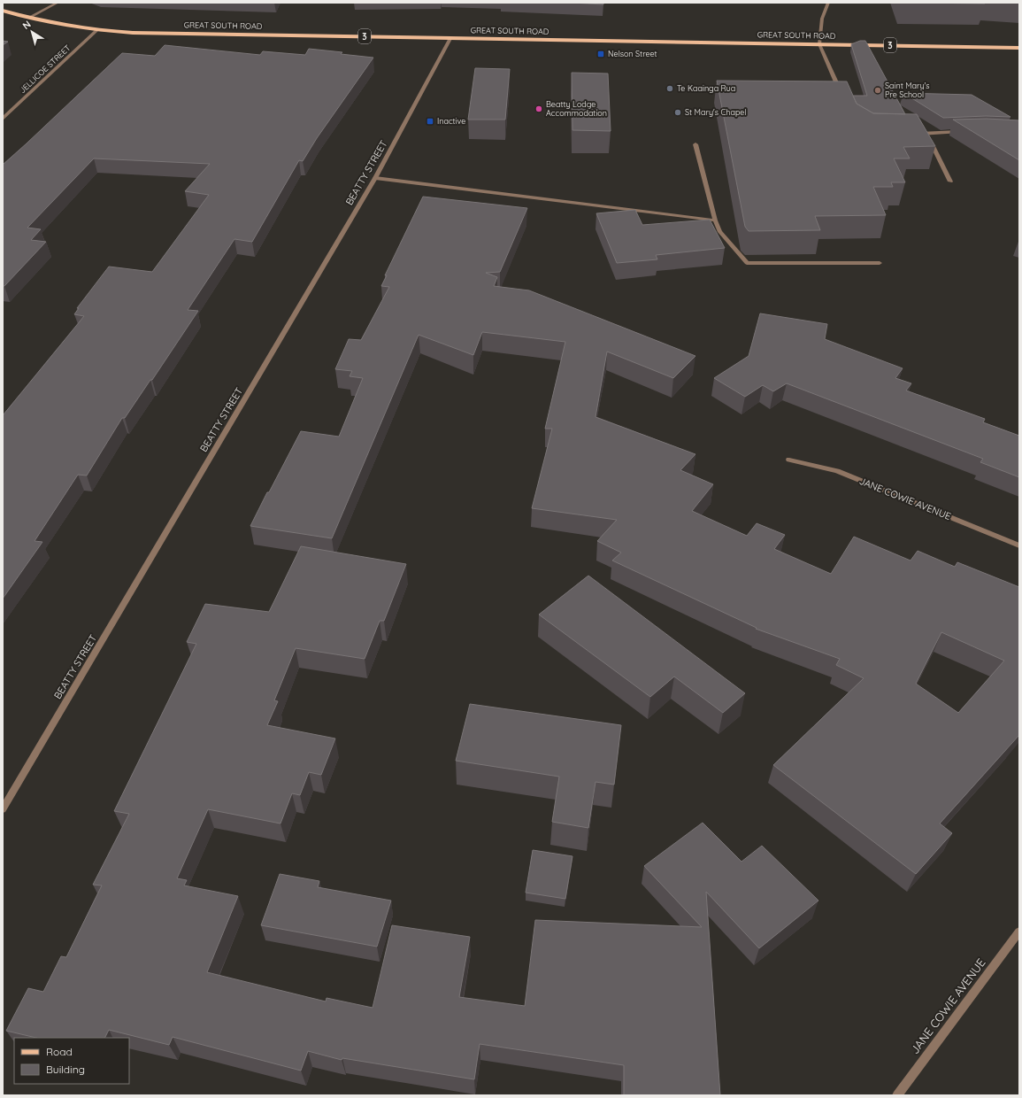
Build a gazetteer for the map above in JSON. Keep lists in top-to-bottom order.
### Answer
{
  "streets": {
    "main road": ["GREAT SOUTH ROAD", "3"],
    "street": ["JELLICOE STREET", "BEATTY STREET", "JANE COWIE AVENUE"]
  },
  "crossings": [
    ["GREAT SOUTH ROAD", "JELLICOE STREET"],
    ["GREAT SOUTH ROAD", "BEATTY STREET"]
  ],
  "places": {
    "transit": ["Nelson Street", "Inactive"],
    "other": [
      "Te Kaainga Rua",
      "Saint Mary's Pre School",
      "Beatty Lodge Accommodation",
      "St Mary's Chapel"
    ]
  },
  "legend": ["Road", "Building"],
  "north": "top left"
}
